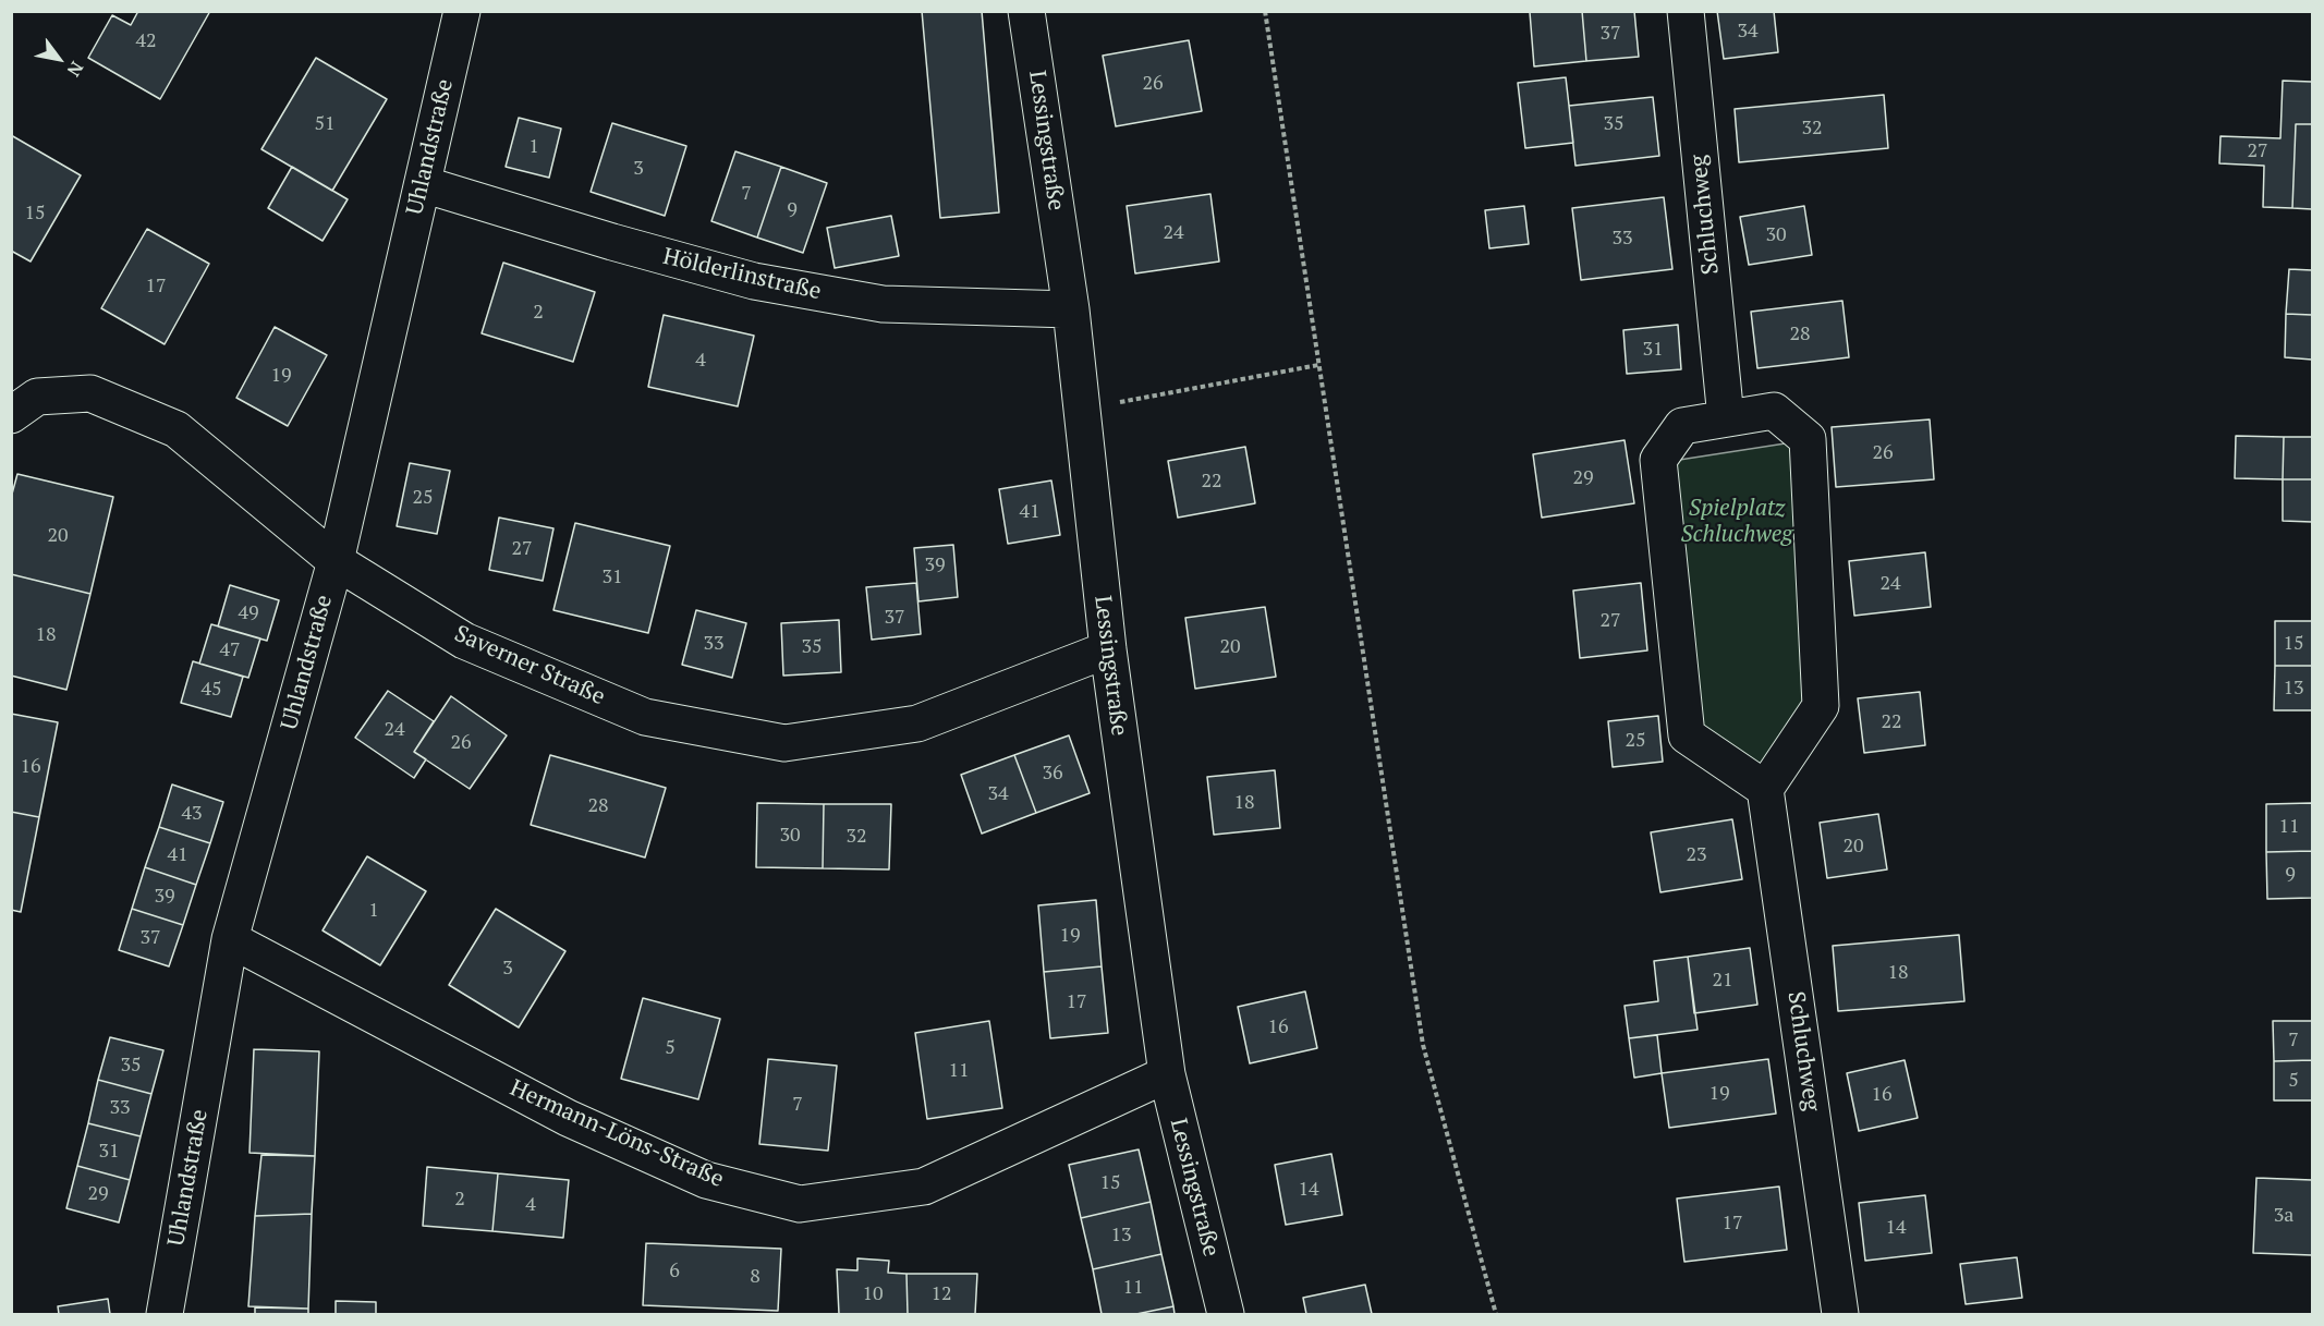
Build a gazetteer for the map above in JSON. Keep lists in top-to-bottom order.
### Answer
{
  "streets": {
    "street": [
      "Lessingstraße",
      "Uhlandstraße",
      "Schluchweg",
      "Hölderlinstraße",
      "Saverner Straße",
      "Hermann-Löns-Straße"
    ]
  },
  "crossings": [
    ["Lessingstraße", "Hölderlinstraße"],
    ["Lessingstraße", "Saverner Straße"],
    ["Lessingstraße", "Hermann-Löns-Straße"],
    ["Uhlandstraße", "Hölderlinstraße"],
    ["Uhlandstraße", "Saverner Straße"],
    ["Uhlandstraße", "Hermann-Löns-Straße"]
  ],
  "parks": ["Spielplatz Schluchweg"],
  "house_numbers": [
    "34",
    "37",
    "42",
    "26",
    "51",
    "35",
    "32",
    "1",
    "27",
    "3",
    "7",
    "9",
    "15",
    "24",
    "30",
    "33",
    "17",
    "2",
    "28",
    "31",
    "4",
    "19",
    "26",
    "29",
    "22",
    "25",
    "41",
    "20",
    "27",
    "39",
    "31",
    "24",
    "49",
    "37",
    "27",
    "18",
    "33",
    "15",
    "35",
    "20",
    "47",
    "13",
    "45",
    "22",
    "24",
    "25",
    "26",
    "16",
    "36",
    "34",
    "18",
    "28",
    "43",
    "11",
    "30",
    "32",
    "20",
    "41",
    "23",
    "9",
    "39",
    "1",
    "19",
    "37",
    "3",
    "18",
    "21",
    "17",
    "16",
    "7",
    "5",
    "35",
    "11",
    "5",
    "19",
    "16",
    "7",
    "33",
    "31",
    "15",
    "14",
    "29",
    "2",
    "4",
    "3a",
    "17",
    "14",
    "13",
    "6",
    "8",
    "11",
    "10",
    "12"
  ],
  "north": "bottom right"
}
